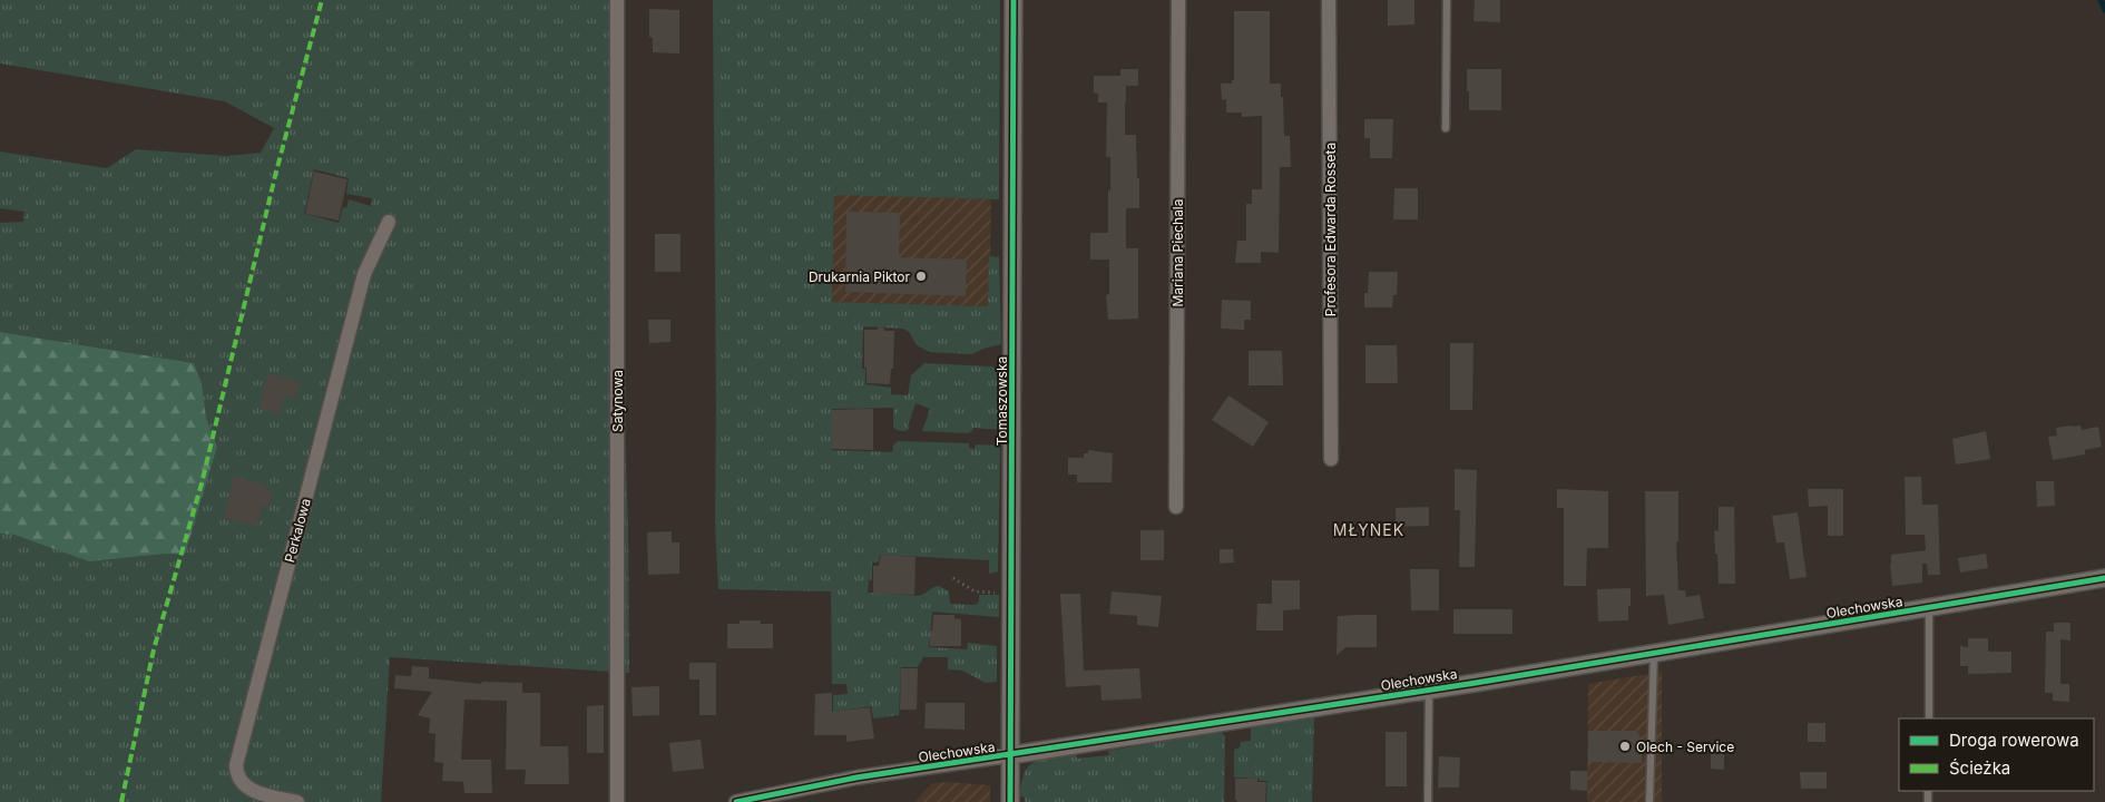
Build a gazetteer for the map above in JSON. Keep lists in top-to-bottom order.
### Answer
{
  "streets": {
    "street": [
      "Profesora Edwarda Rosseta",
      "Mariana Piechala",
      "Satynowa",
      "Tomaszowska",
      "Perkalowa",
      "Olechowska"
    ]
  },
  "crossings": [
    ["Tomaszowska", "Olechowska"]
  ],
  "districts": ["MŁYNEK"],
  "places": ["Drukarnia Piktor", "Olech - Service"],
  "legend": ["Droga rowerowa", "Ścieżka"]
}
